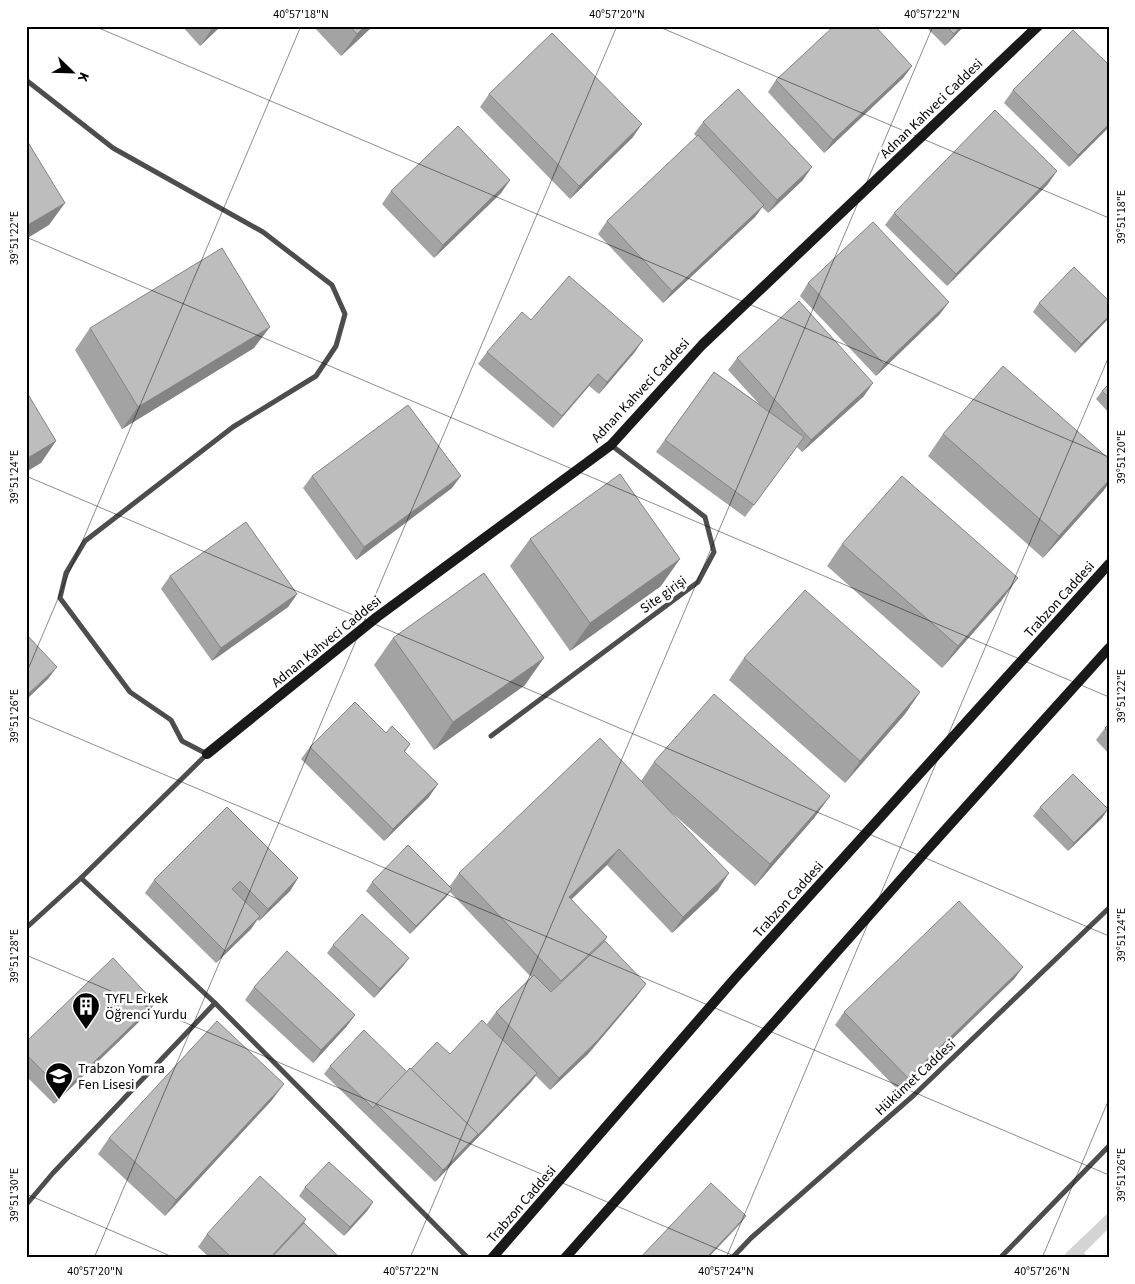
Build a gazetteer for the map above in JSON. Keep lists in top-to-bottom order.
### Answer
{
  "streets": {
    "main road": ["Adnan Kahveci Caddesi", "Trabzon Caddesi"],
    "street": ["Site girişi", "Hükümet Caddesi"]
  },
  "crossings": [
    ["Adnan Kahveci Caddesi", "Site girişi"]
  ],
  "places": {
    "building": ["TYFL Erkek Öğrenci Yurdu"],
    "school or university": ["Trabzon Yomra Fen Lisesi"]
  },
  "north": "bottom right",
  "coordinates": [
    "40°57'18\"N",
    "40°57'20\"N",
    "40°57'22\"N",
    "39°51'18\"E",
    "39°51'22\"E",
    "39°51'20\"E",
    "39°51'24\"E",
    "39°51'26\"E",
    "39°51'28\"E",
    "39°51'30\"E",
    "40°57'24\"N",
    "40°57'26\"N"
  ]
}
